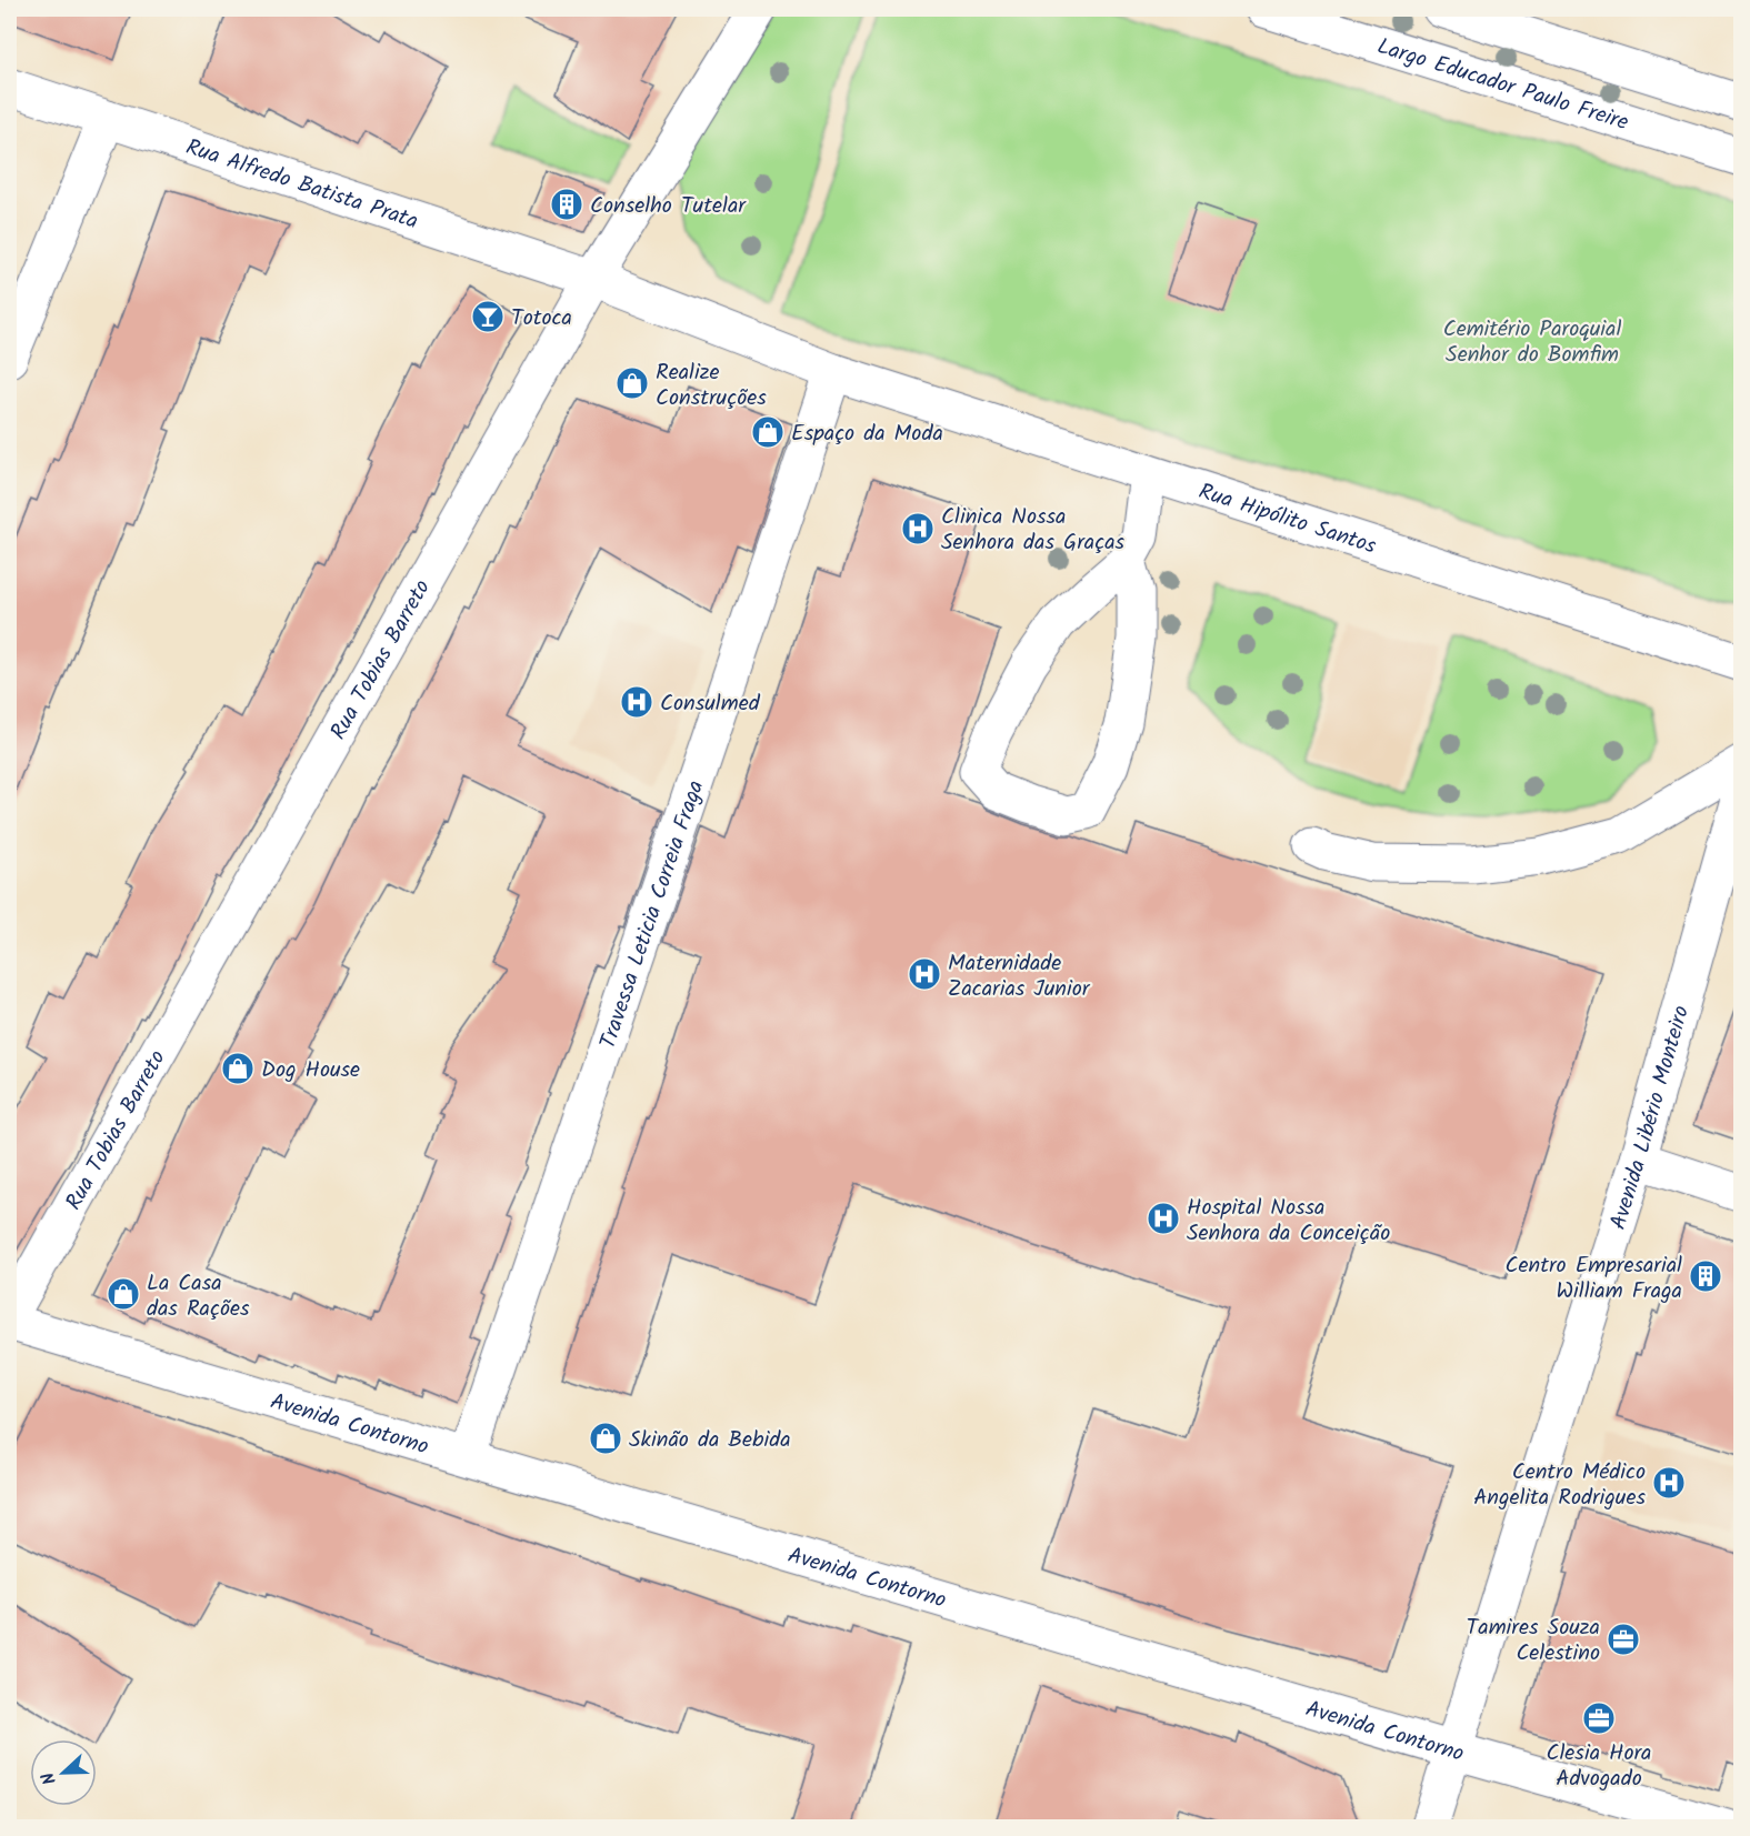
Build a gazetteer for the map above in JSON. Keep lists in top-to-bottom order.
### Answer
{
  "streets": {
    "street": [
      "Largo Educador Paulo Freire",
      "Rua Alfredo Batista Prata",
      "Rua Hipólito Santos",
      "Rua Tobias Barreto",
      "Travessa Leticia Correia Fraga",
      "Avenida Libério Monteiro",
      "Avenida Contorno"
    ]
  },
  "crossings": [
    ["Rua Alfredo Batista Prata", "Rua Hipólito Santos"],
    ["Rua Alfredo Batista Prata", "Rua Tobias Barreto"],
    ["Rua Alfredo Batista Prata", "Travessa Leticia Correia Fraga"],
    ["Rua Hipólito Santos", "Travessa Leticia Correia Fraga"],
    ["Rua Tobias Barreto", "Avenida Contorno"],
    ["Travessa Leticia Correia Fraga", "Avenida Contorno"],
    ["Avenida Libério Monteiro", "Avenida Contorno"]
  ],
  "parks": ["Cemitério Paroquial Senhor do Bomfim"],
  "places": {
    "building": ["Conselho Tutelar", "Centro Empresarial William Fraga"],
    "bar": ["Totoca"],
    "shop": [
      "Realize Construções",
      "Espaço da Moda",
      "Dog House",
      "La Casa das Rações",
      "Skinão da Bebida"
    ],
    "hospital": [
      "Clinica Nossa Senhora das Graças",
      "Consulmed",
      "Maternidade Zacarias Junior",
      "Hospital Nossa Senhora da Conceição",
      "Centro Médico Angelita Rodrigues"
    ],
    "office": ["Tamires Souza Celestino", "Clesia Hora Advogado"]
  },
  "north": "left"
}
